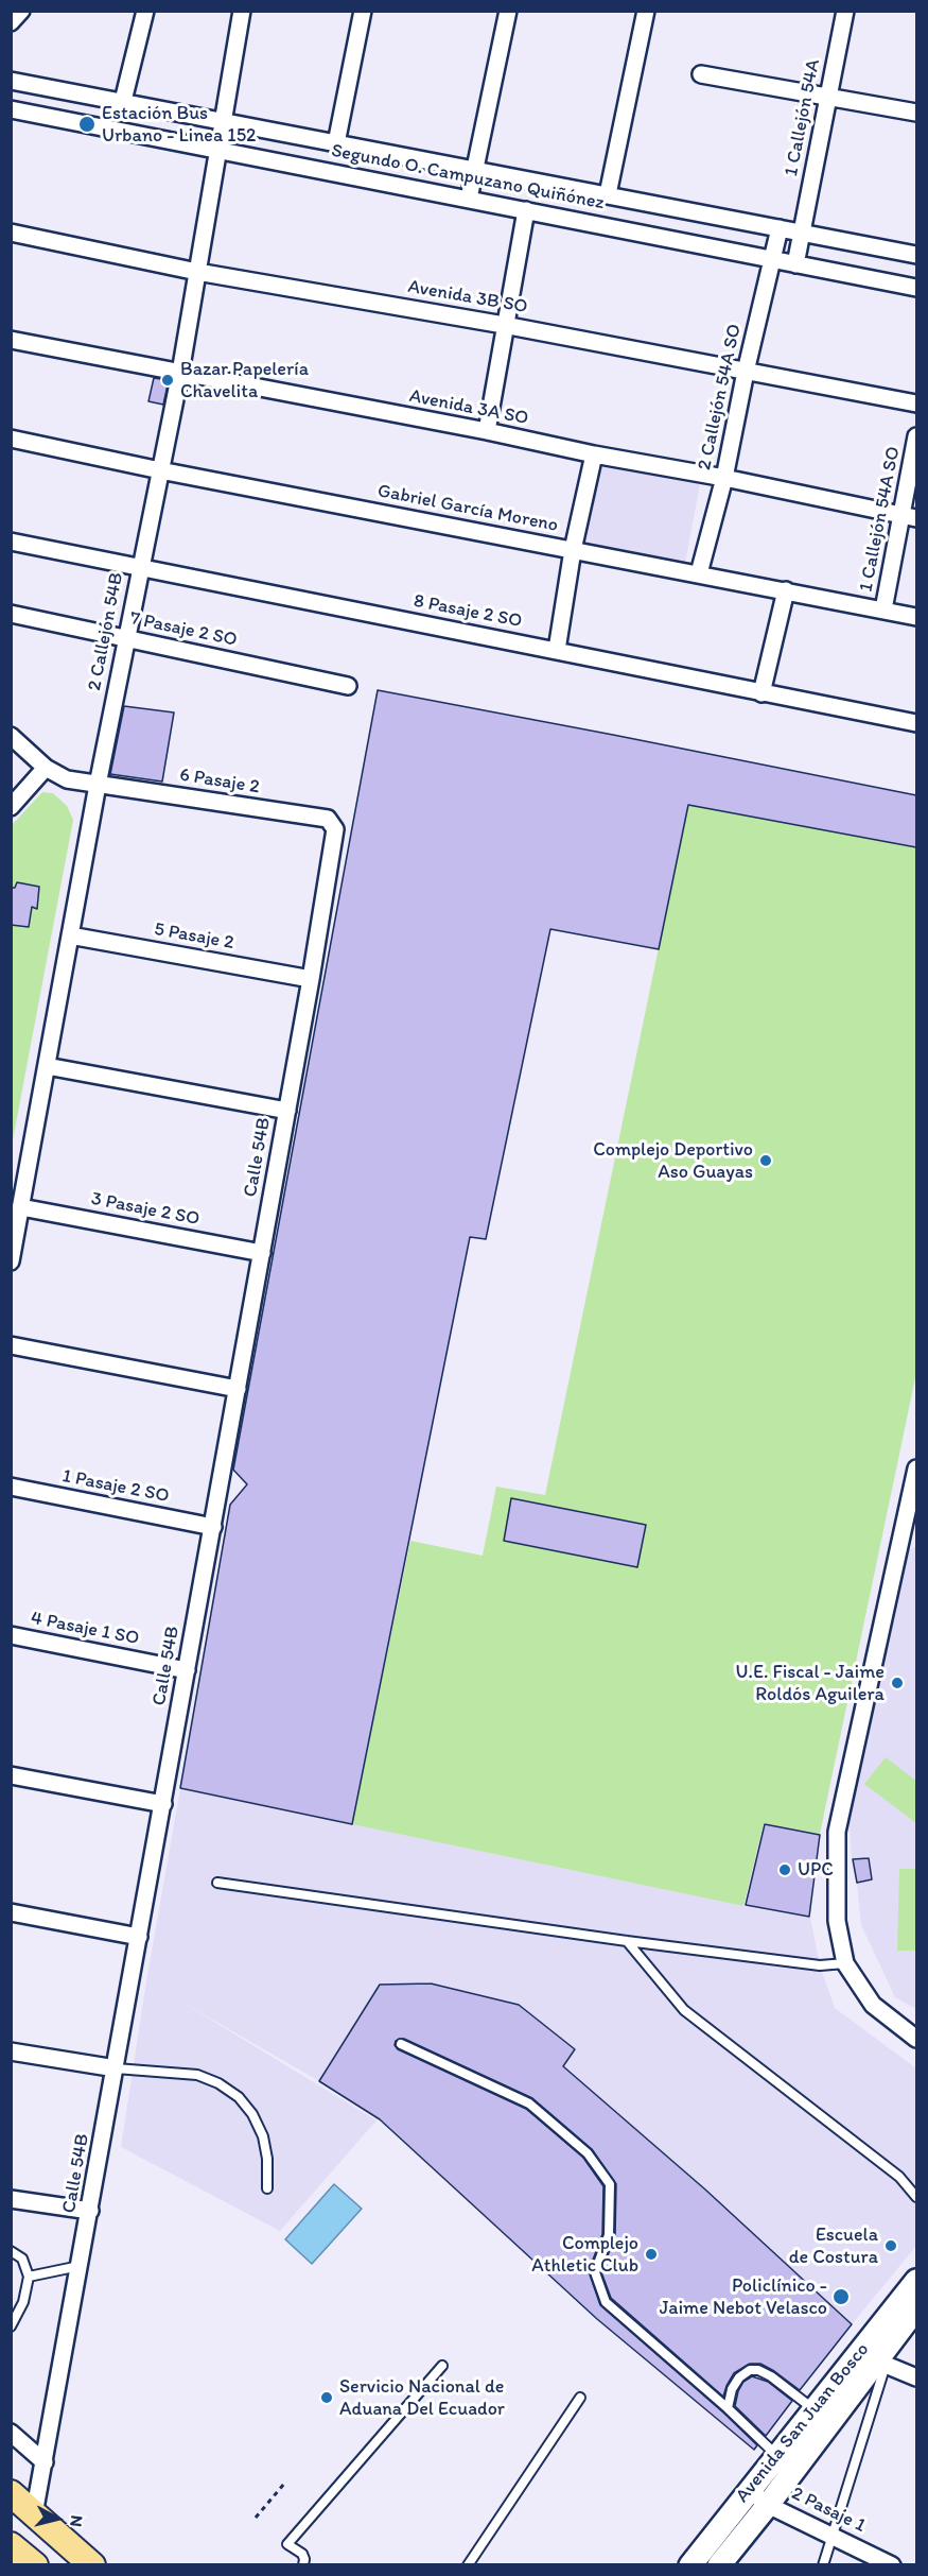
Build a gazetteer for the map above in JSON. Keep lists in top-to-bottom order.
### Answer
{
  "streets": {
    "street": [
      "1 Callejón 54A",
      "Segundo O. Campuzano Quiñónez",
      "Avenida 3B SO",
      "2 Callejón 54A SO",
      "Avenida 3A SO",
      "Gabriel García Moreno",
      "1 Callejón 54A SO",
      "8 Pasaje 2 SO",
      "7 Pasaje 2 SO",
      "2 Callejón 54B",
      "6 Pasaje 2",
      "5 Pasaje 2",
      "Calle 54B",
      "3 Pasaje 2 SO",
      "1 Pasaje 2 SO",
      "4 Pasaje 1 SO",
      "Avenida San Juan Bosco",
      "2 Pasaje 1"
    ]
  },
  "crossings": [
    ["1 Callejón 54A", "Segundo O. Campuzano Quiñónez"],
    ["Segundo O. Campuzano Quiñónez", "2 Callejón 54A SO"],
    ["Segundo O. Campuzano Quiñónez", "2 Callejón 54B"],
    ["Avenida 3B SO", "2 Callejón 54A SO"],
    ["Avenida 3B SO", "2 Callejón 54B"],
    ["2 Callejón 54A SO", "Avenida 3A SO"],
    ["2 Callejón 54A SO", "Gabriel García Moreno"],
    ["Avenida 3A SO", "1 Callejón 54A SO"],
    ["Avenida 3A SO", "2 Callejón 54B"],
    ["Gabriel García Moreno", "1 Callejón 54A SO"],
    ["Gabriel García Moreno", "2 Callejón 54B"],
    ["8 Pasaje 2 SO", "2 Callejón 54B"],
    ["7 Pasaje 2 SO", "2 Callejón 54B"],
    ["2 Callejón 54B", "6 Pasaje 2"],
    ["2 Callejón 54B", "5 Pasaje 2"],
    ["2 Callejón 54B", "3 Pasaje 2 SO"],
    ["6 Pasaje 2", "Calle 54B"],
    ["5 Pasaje 2", "Calle 54B"],
    ["Calle 54B", "3 Pasaje 2 SO"],
    ["Calle 54B", "1 Pasaje 2 SO"],
    ["Calle 54B", "4 Pasaje 1 SO"],
    ["Avenida San Juan Bosco", "2 Pasaje 1"]
  ],
  "places": [
    "Estación Bus Urbano - Linea 152",
    "Bazar Papelería Chavelita",
    "Complejo Deportivo Aso Guayas",
    "U.E. Fiscal - Jaime Roldós Aguilera",
    "UPC",
    "Escuela de Costura",
    "Complejo Athletic Club",
    "Policlínico - Jaime Nebot Velasco",
    "Servicio Nacional de Aduana Del Ecuador"
  ],
  "north": "right"
}
